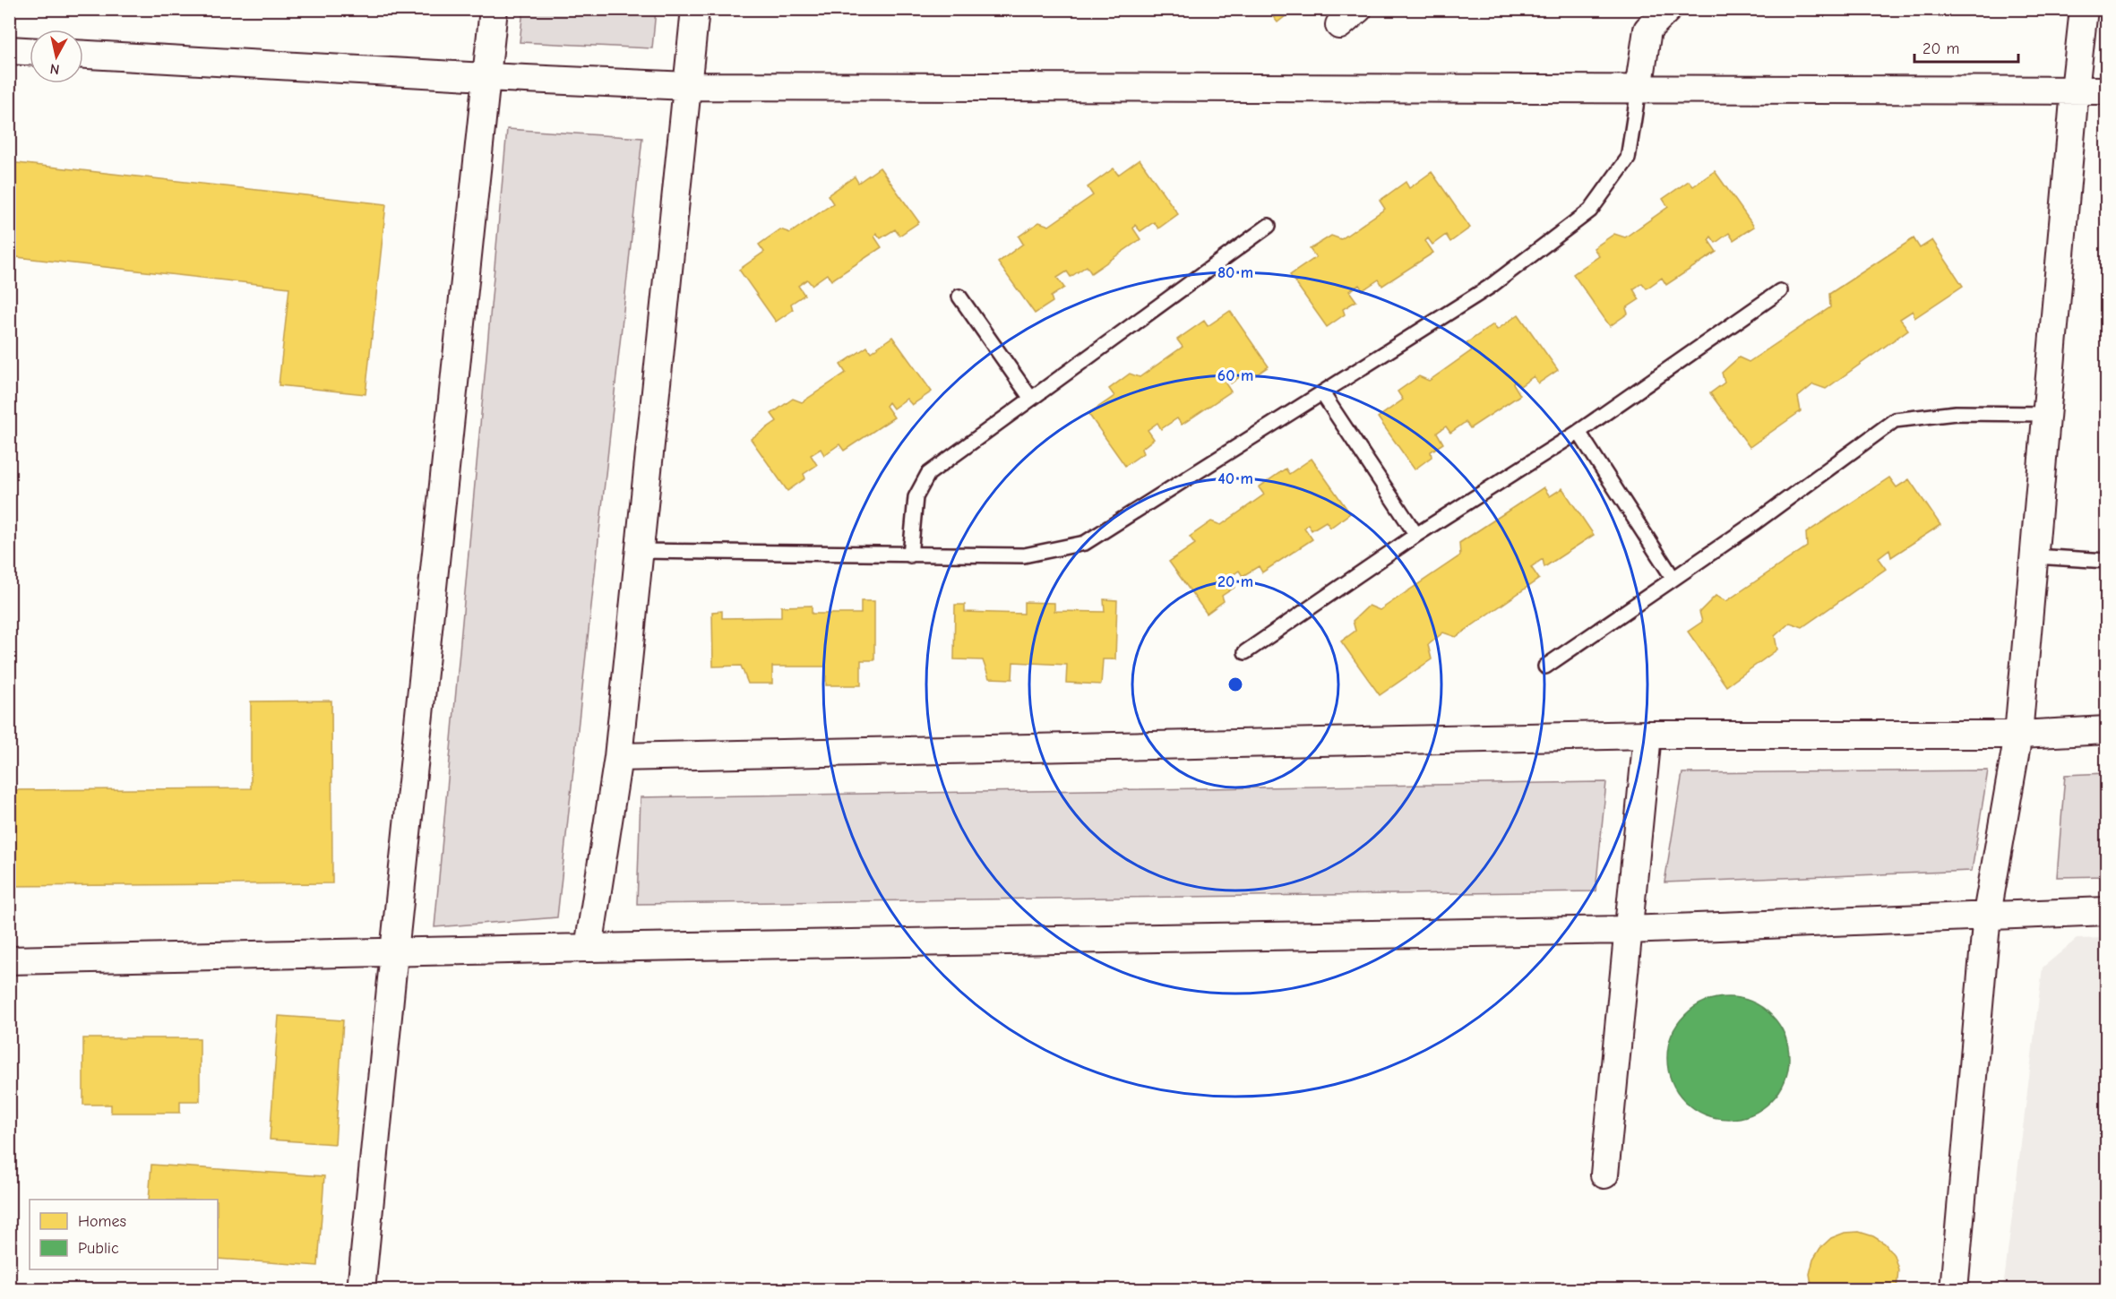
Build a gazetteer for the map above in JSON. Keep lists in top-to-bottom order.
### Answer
{
  "legend": ["Homes", "Public"],
  "scale_bar": "20 m",
  "north": "bottom",
  "rings": [
    "80 m",
    "60 m",
    "40 m",
    "20 m"
  ]
}
